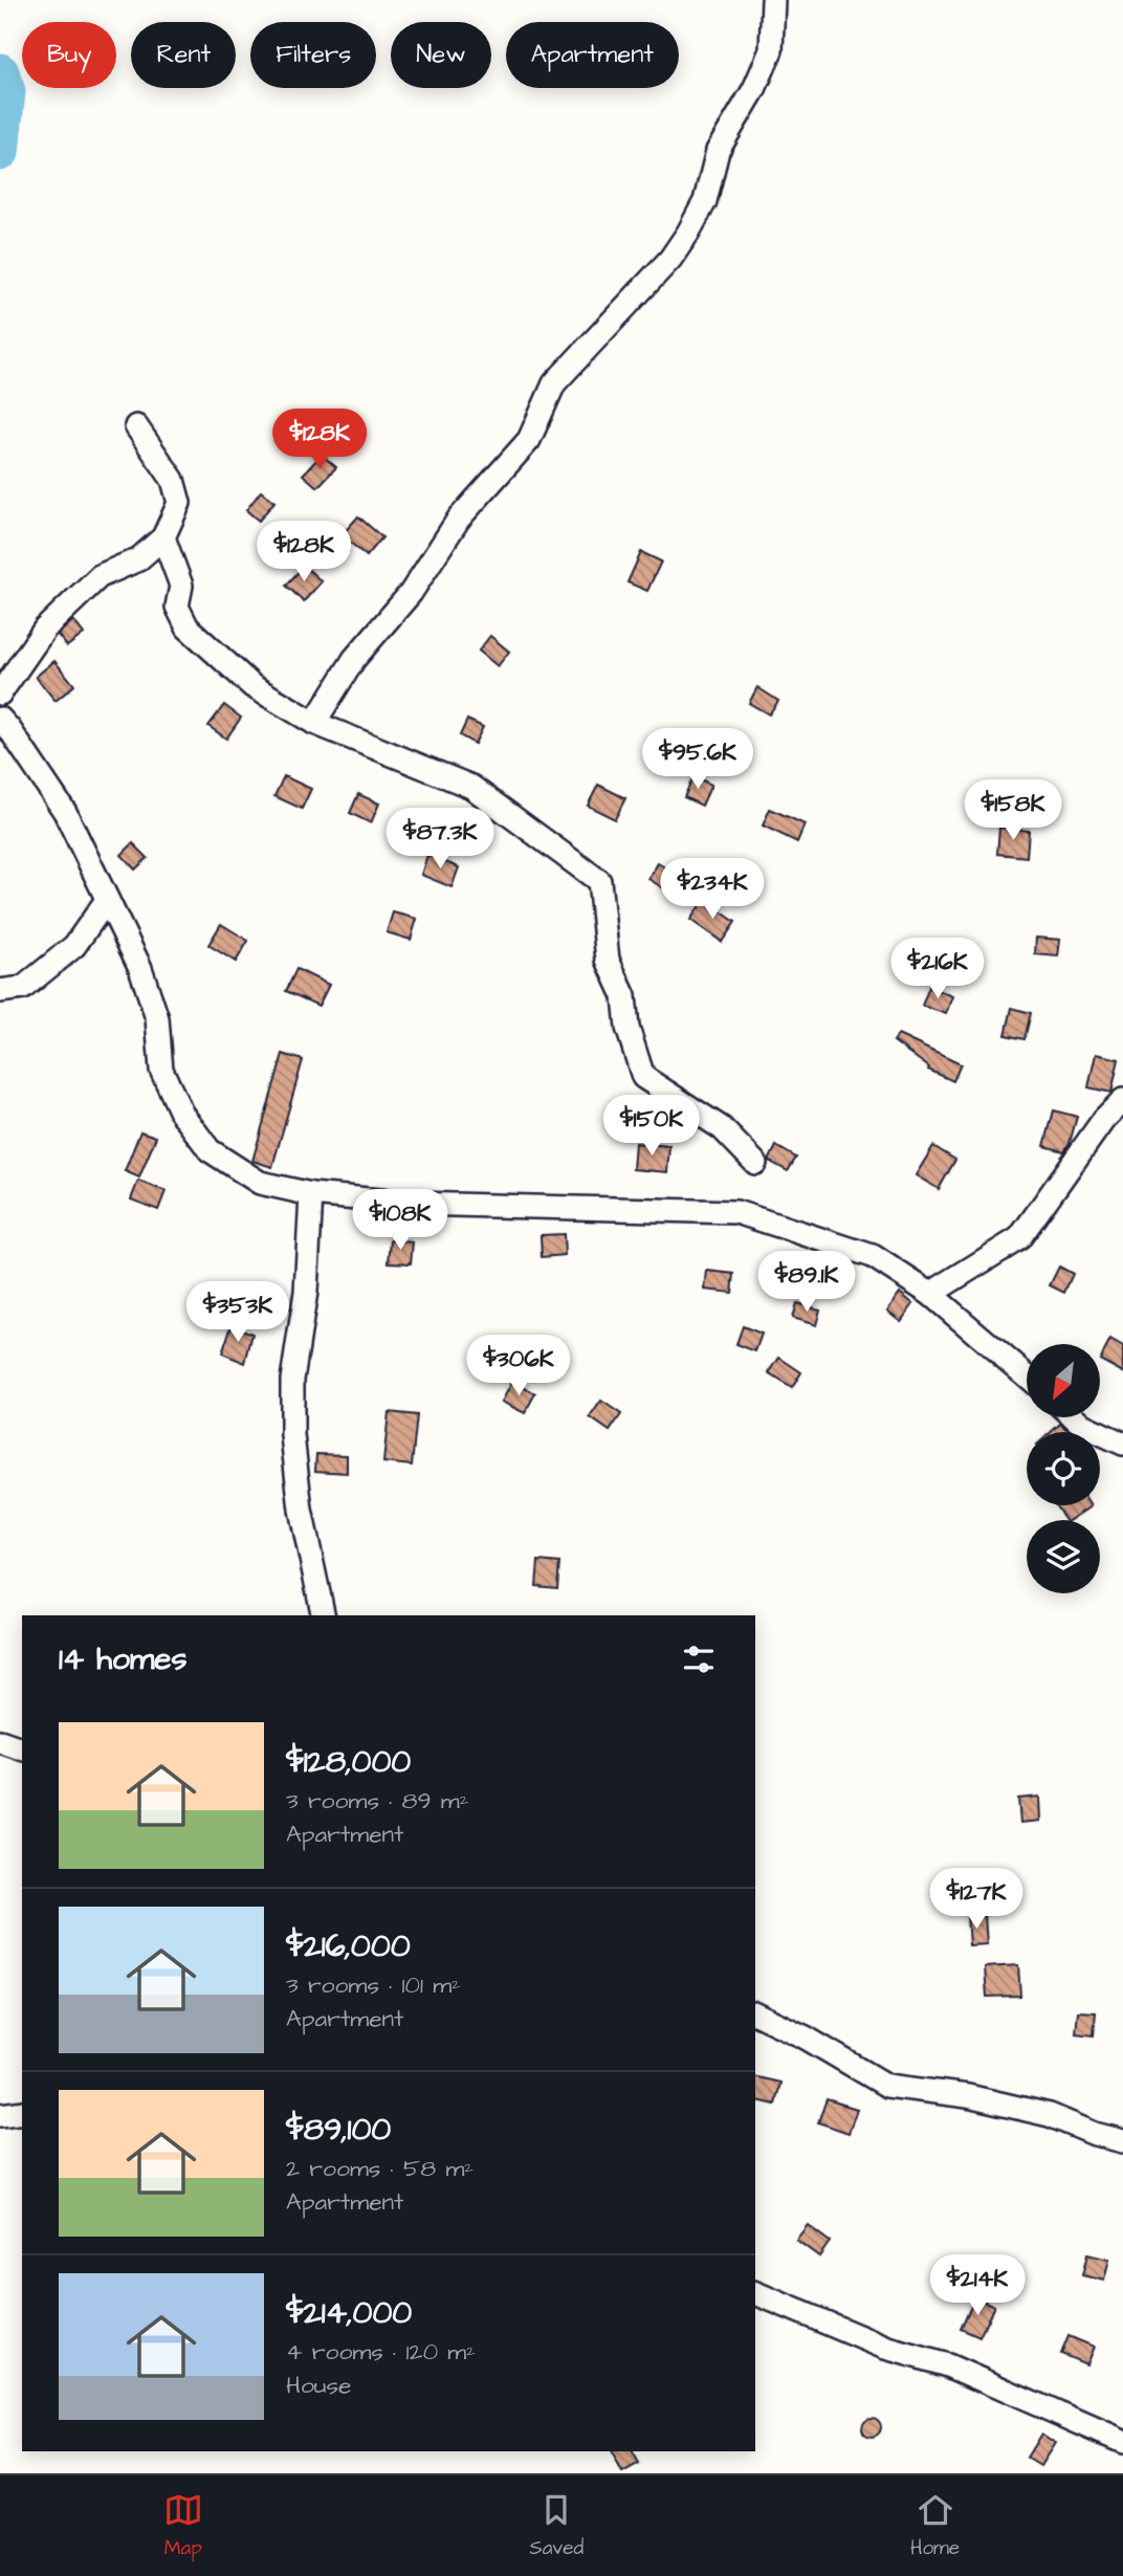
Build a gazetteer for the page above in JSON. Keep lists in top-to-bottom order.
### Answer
{
  "north": "bottom left",
  "page": {
    "chip": [
      "Buy",
      "Rent",
      "Filters",
      "New",
      "Apartment"
    ],
    "price": [
      "$128K",
      "$128K",
      "$95.6K",
      "$158K",
      "$87.3K",
      "$234K",
      "$216K",
      "$150K",
      "$108K",
      "$89.1K",
      "$353K",
      "$306K",
      "$127K",
      "$214K"
    ],
    "heading": "14 homes",
    "list": [
      {
        "name": "$128,000",
        "note": "3 rooms · 89 m² · Apartment"
      },
      {
        "name": "$216,000",
        "note": "3 rooms · 101 m² · Apartment"
      },
      {
        "name": "$89,100",
        "note": "2 rooms · 58 m² · Apartment"
      },
      {
        "name": "$214,000",
        "note": "4 rooms · 120 m² · House"
      }
    ],
    "tabs": ["Map", "Saved", "Home"]
  }
}
